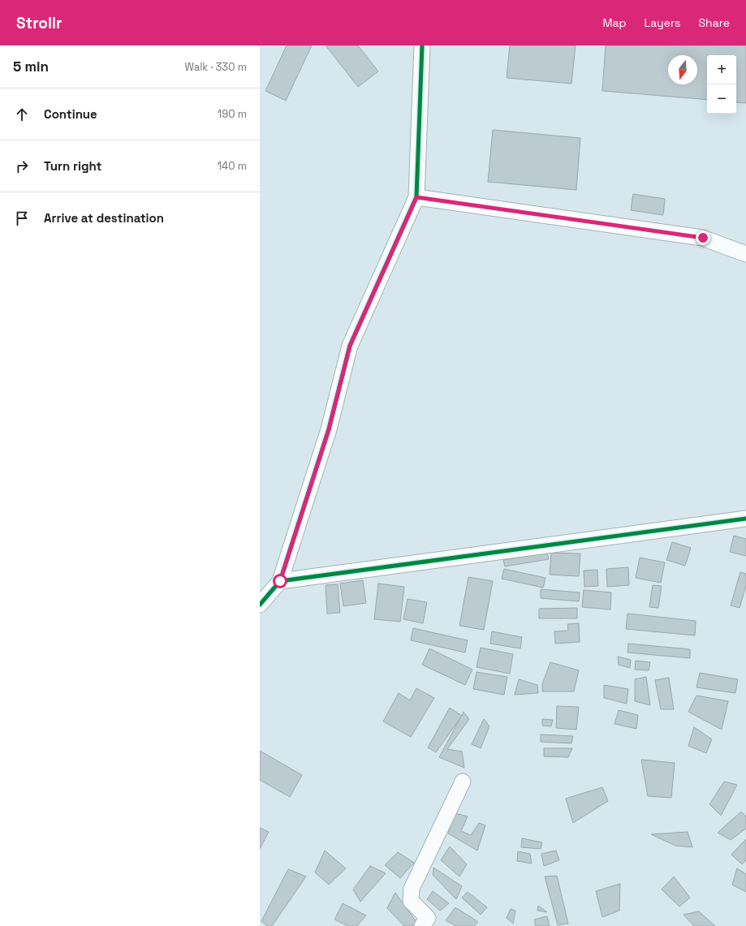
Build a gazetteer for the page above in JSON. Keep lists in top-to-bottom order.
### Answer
{
  "north": "bottom",
  "page": {
    "header": "Strollr",
    "nav": ["Map", "Layers", "Share"],
    "heading": ["5 min", "Walk · 330 m"],
    "map_buttons": ["+", "−"],
    "list": [
      ["Continue", "190 m"],
      ["Turn right", "140 m"],
      "Arrive at destination"
    ]
  }
}
